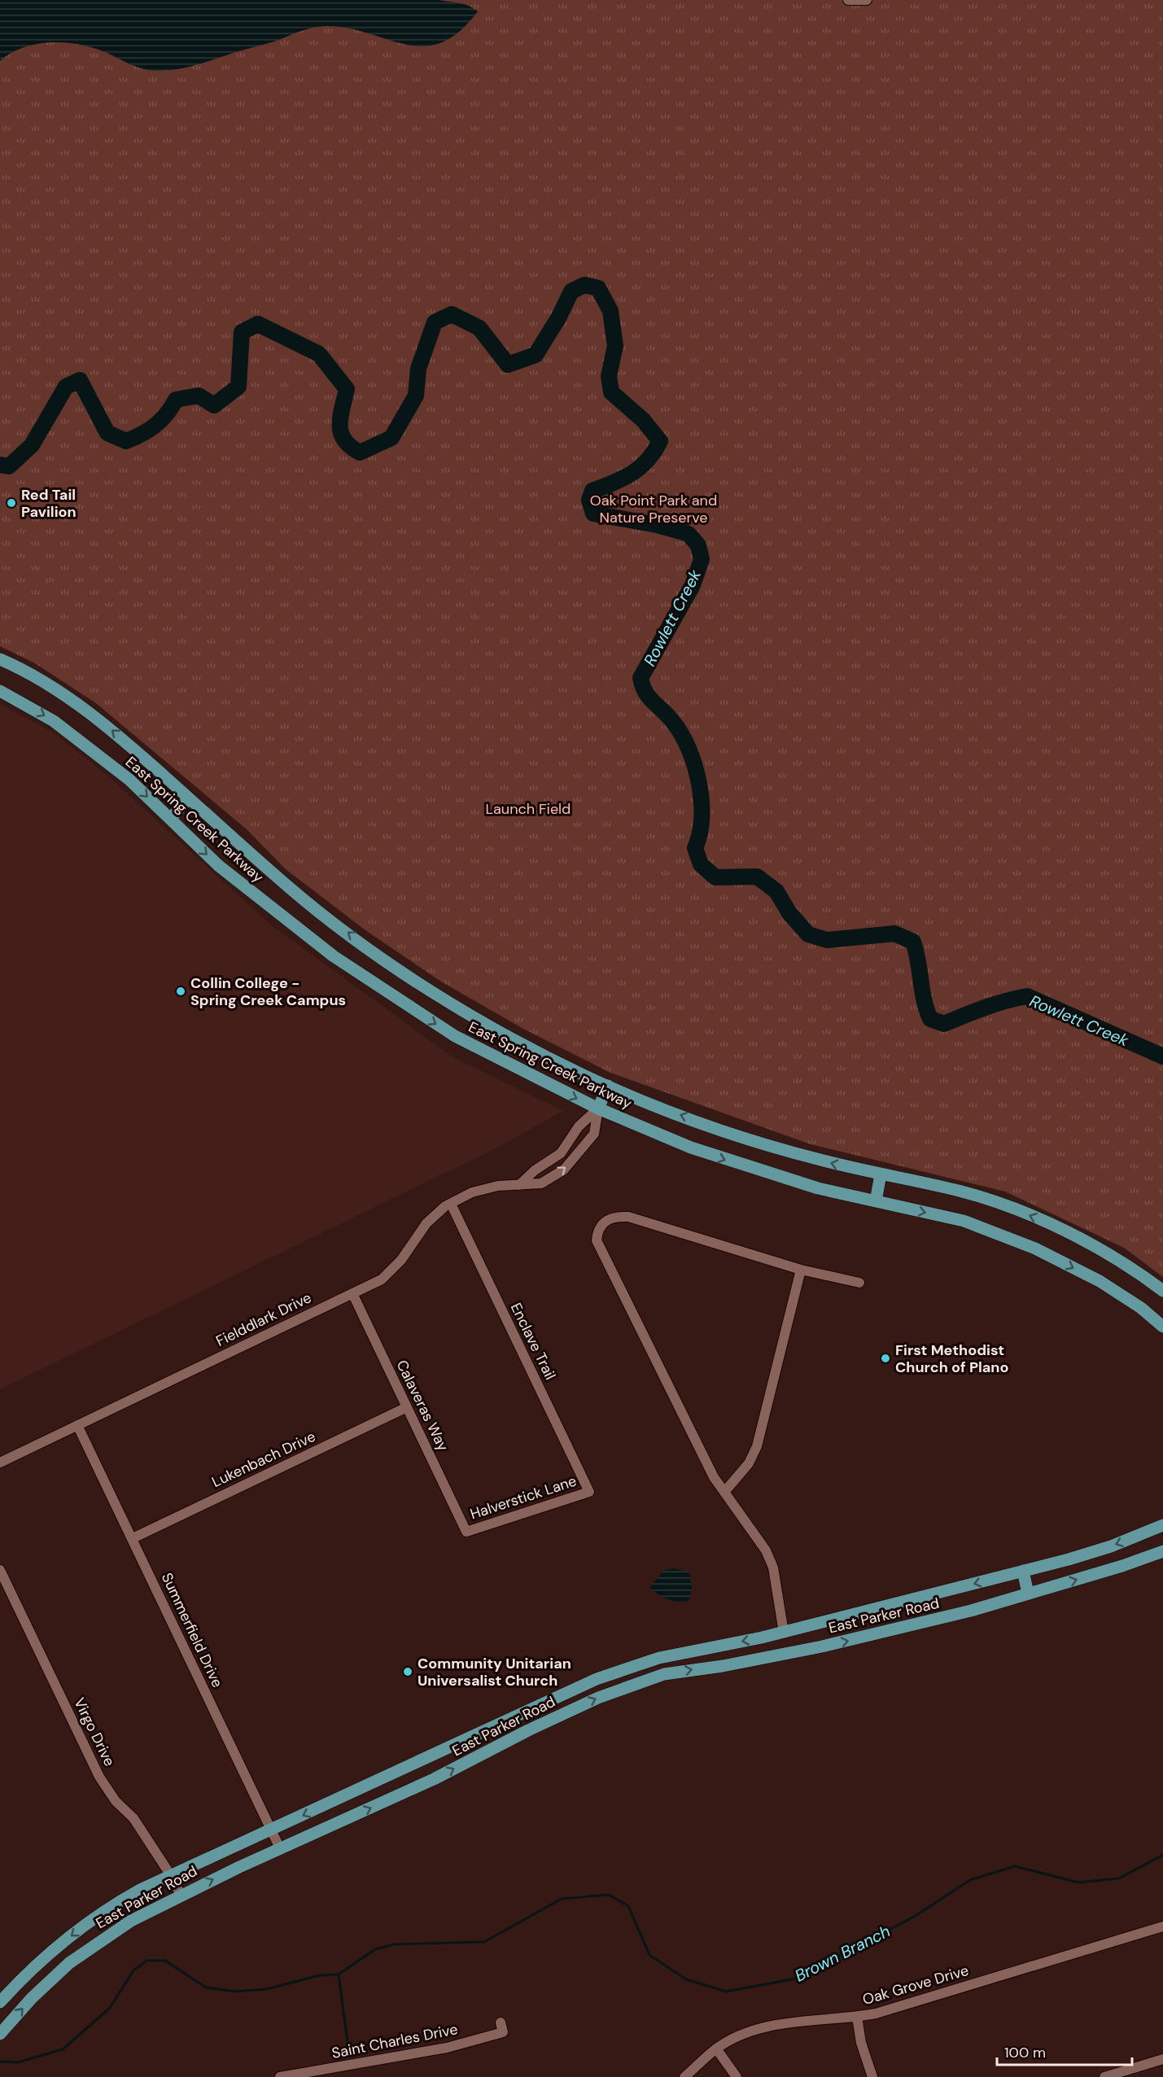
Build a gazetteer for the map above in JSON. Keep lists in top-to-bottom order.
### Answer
{
  "streets": {
    "main road": ["East Spring Creek Parkway", "East Parker Road"],
    "street": [
      "Fielddlark Drive",
      "Enclave Trail",
      "Calaveras Way",
      "Lukenbach Drive",
      "Halverstick Lane",
      "Summerfield Drive",
      "Virgo Drive",
      "Oak Grove Drive",
      "Saint Charles Drive"
    ]
  },
  "crossings": [
    ["East Spring Creek Parkway", "Fielddlark Drive"],
    ["Fielddlark Drive", "Enclave Trail"],
    ["Fielddlark Drive", "Calaveras Way"],
    ["Fielddlark Drive", "Summerfield Drive"],
    ["Enclave Trail", "Halverstick Lane"],
    ["Calaveras Way", "Lukenbach Drive"],
    ["Calaveras Way", "Halverstick Lane"],
    ["Lukenbach Drive", "Summerfield Drive"],
    ["East Parker Road", "Summerfield Drive"],
    ["East Parker Road", "Virgo Drive"]
  ],
  "water": ["Rowlett Creek", "Brown Branch"],
  "parks": ["Oak Point Park and Nature Preserve", "Launch Field"],
  "places": [
    "Red Tail Pavilion",
    "Collin College - Spring Creek Campus",
    "First Methodist Church of Plano",
    "Community Unitarian Universalist Church"
  ],
  "scale_bar": "100 m"
}
